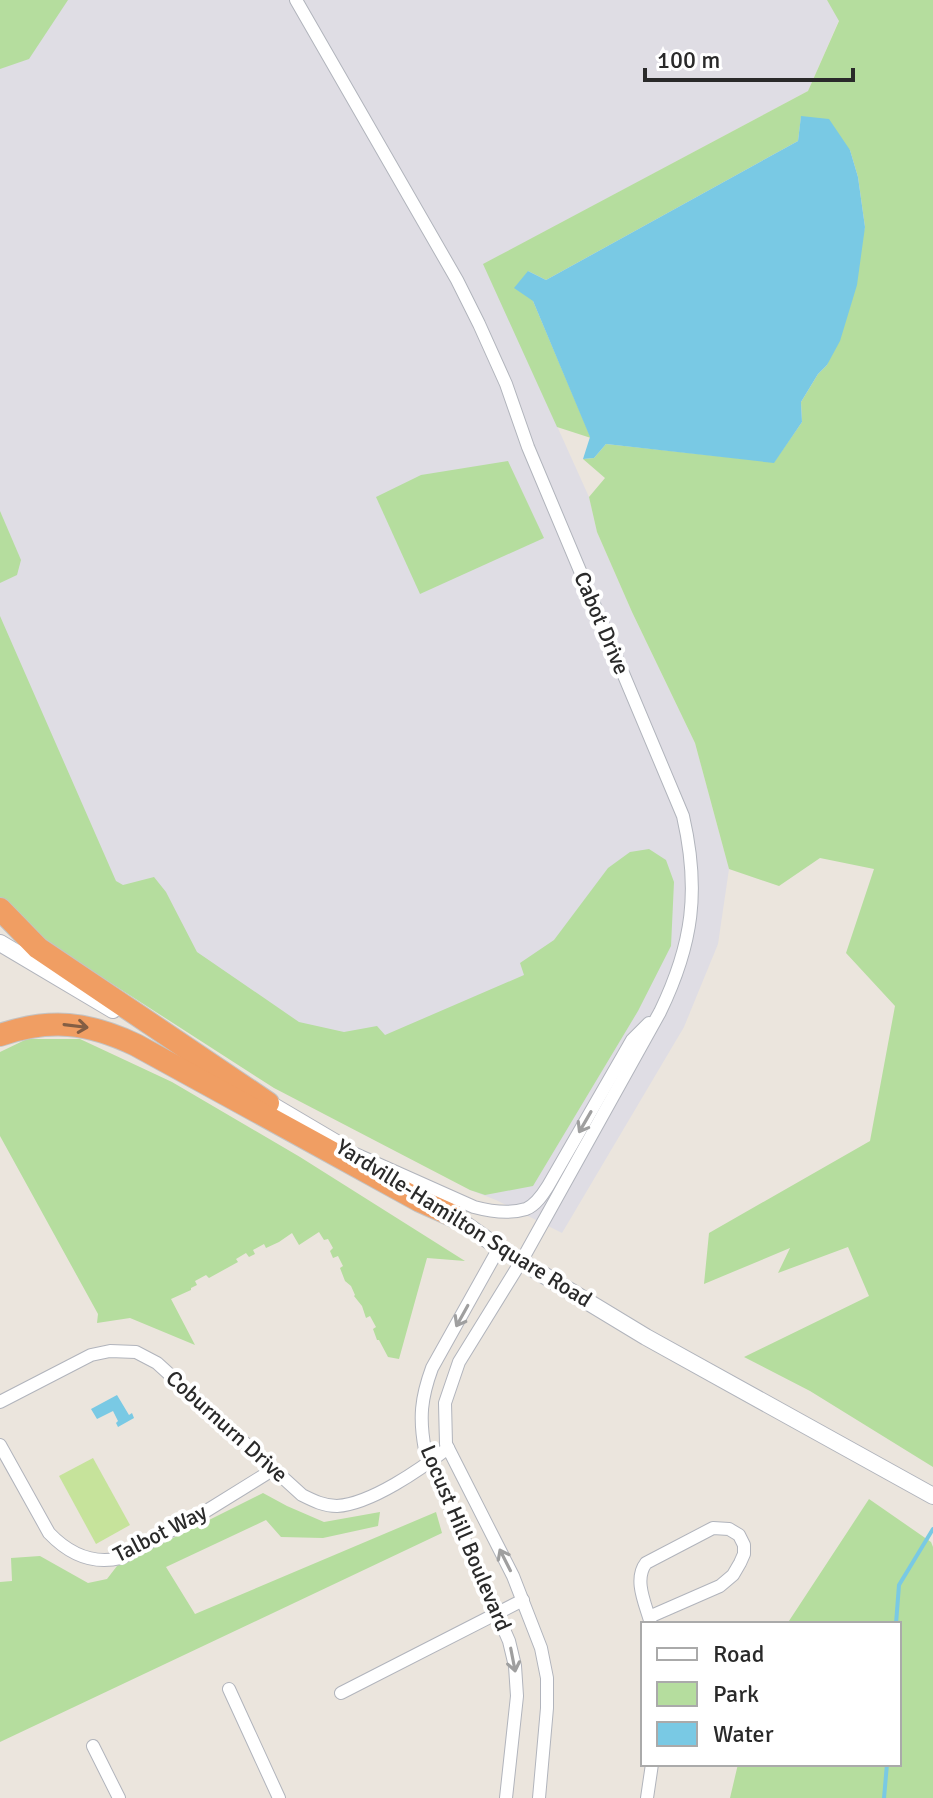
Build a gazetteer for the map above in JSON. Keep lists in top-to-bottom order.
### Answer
{
  "streets": {
    "street": [
      "Cabot Drive",
      "Yardville-Hamilton Square Road",
      "Coburnurn Drive",
      "Talbot Way",
      "Locust Hill Boulevard"
    ]
  },
  "crossings": [
    ["Cabot Drive", "Yardville-Hamilton Square Road"],
    ["Cabot Drive", "Locust Hill Boulevard"],
    ["Yardville-Hamilton Square Road", "Locust Hill Boulevard"],
    ["Coburnurn Drive", "Talbot Way"],
    ["Coburnurn Drive", "Locust Hill Boulevard"]
  ],
  "legend": ["Road", "Park", "Water"],
  "scale_bar": "100 m"
}
